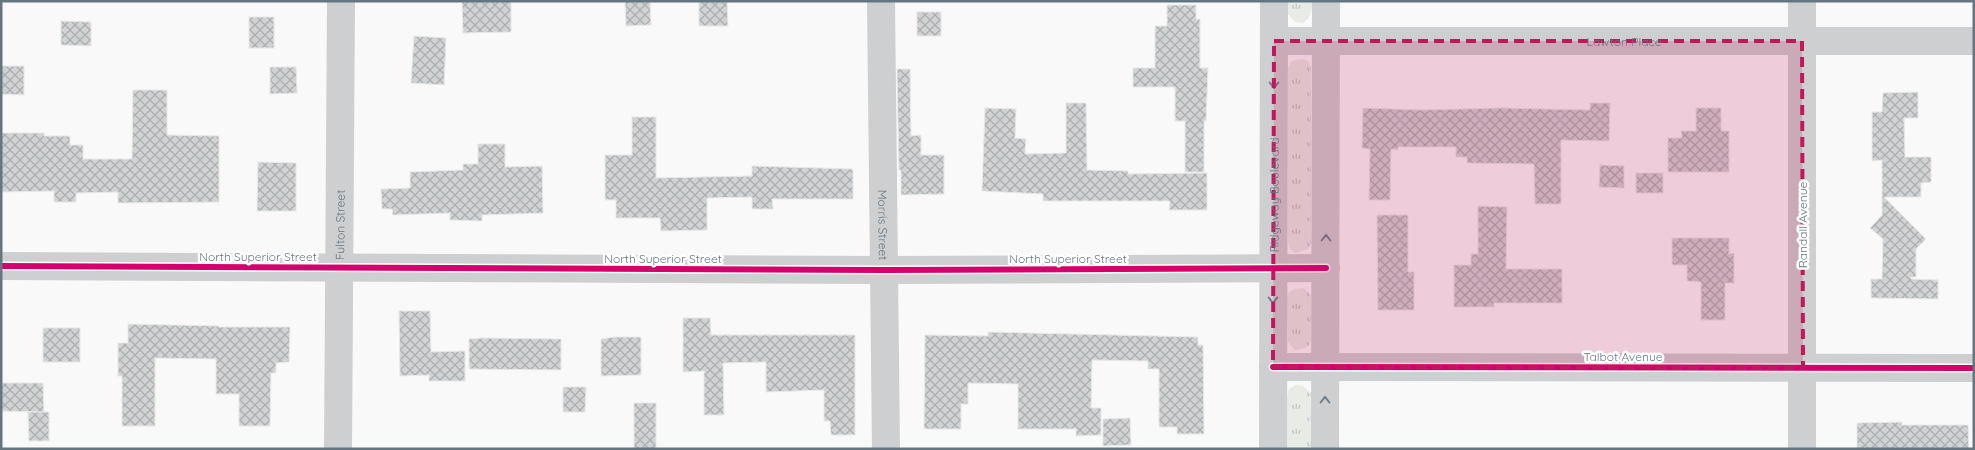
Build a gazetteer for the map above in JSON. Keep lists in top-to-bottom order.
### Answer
{
  "streets": {
    "street": [
      "Lawton Place",
      "Ridgeway Boulevard",
      "Fulton Street",
      "Morris Street",
      "Randall Avenue",
      "North Superior Street",
      "Talbot Avenue"
    ]
  },
  "crossings": [
    ["Lawton Place", "Ridgeway Boulevard"],
    ["Lawton Place", "Randall Avenue"],
    ["Ridgeway Boulevard", "North Superior Street"],
    ["Ridgeway Boulevard", "Talbot Avenue"],
    ["Fulton Street", "North Superior Street"],
    ["Morris Street", "North Superior Street"],
    ["Randall Avenue", "Talbot Avenue"]
  ]
}
